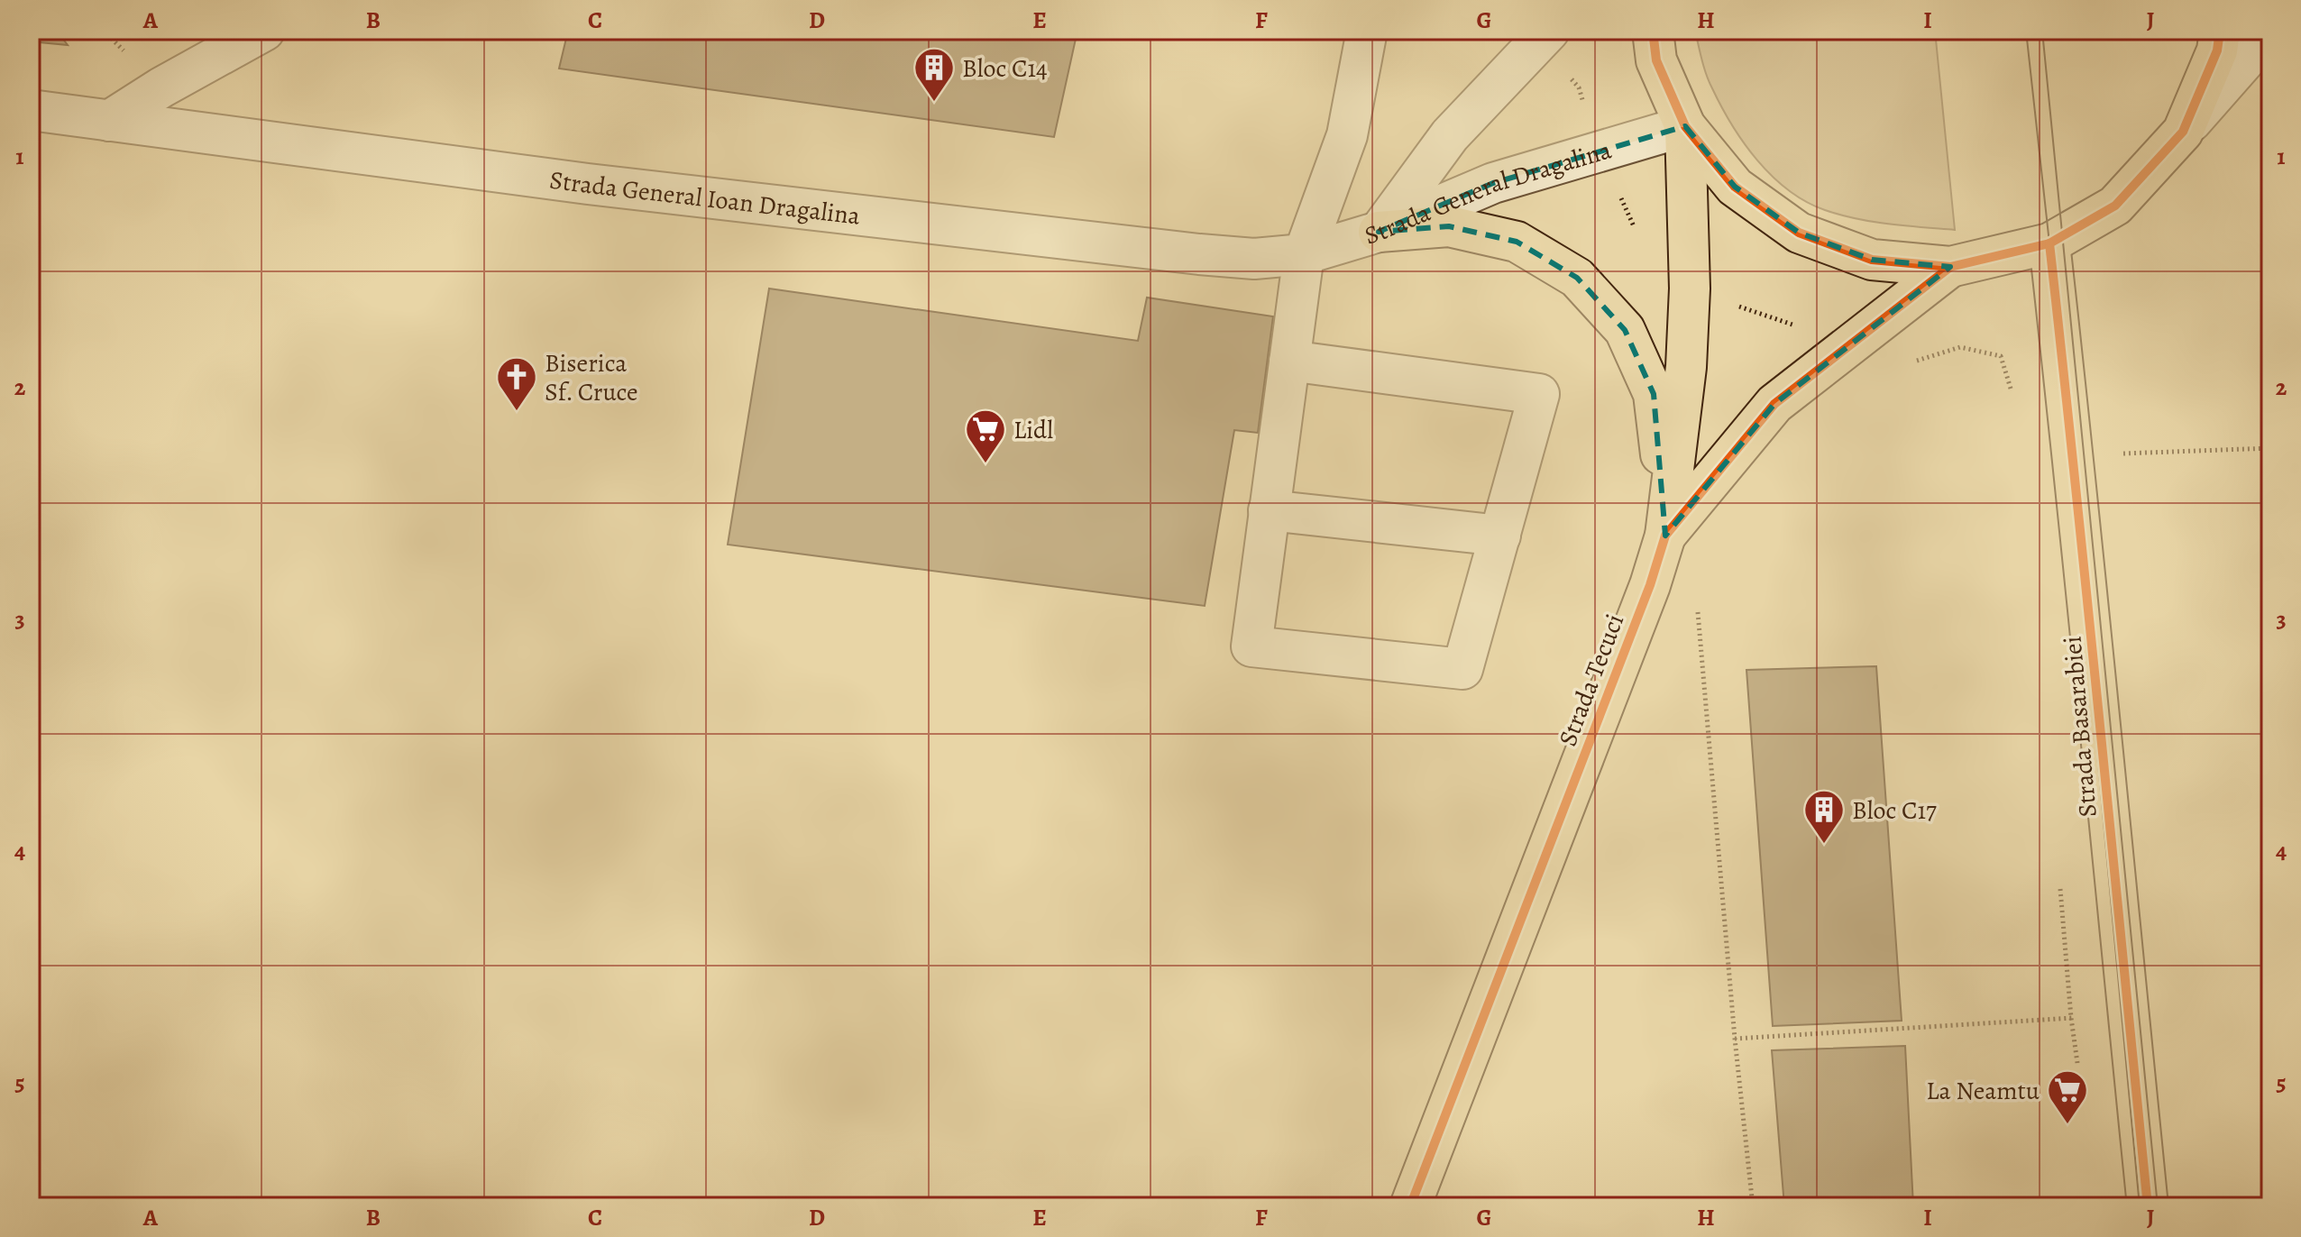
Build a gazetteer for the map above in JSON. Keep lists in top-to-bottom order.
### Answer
{
  "streets": {
    "main road": ["Strada Tecuci", "Strada Basarabiei"],
    "street": ["Strada General Dragalina", "Strada General Ioan Dragalina"]
  },
  "crossings": [
    ["Strada General Dragalina", "Strada General Ioan Dragalina"],
    ["Strada General Dragalina", "Strada Tecuci"]
  ],
  "places": {
    "building": ["Bloc C14", "Bloc C17"],
    "church": ["Biserica Sf. Cruce"],
    "supermarket": ["Lidl", "La Neamtu"]
  },
  "grid": {
    "columns": [
      "A",
      "B",
      "C",
      "D",
      "E",
      "F",
      "G",
      "H",
      "I",
      "J"
    ],
    "rows": [
      "1",
      "2",
      "3",
      "4",
      "5"
    ]
  }
}
